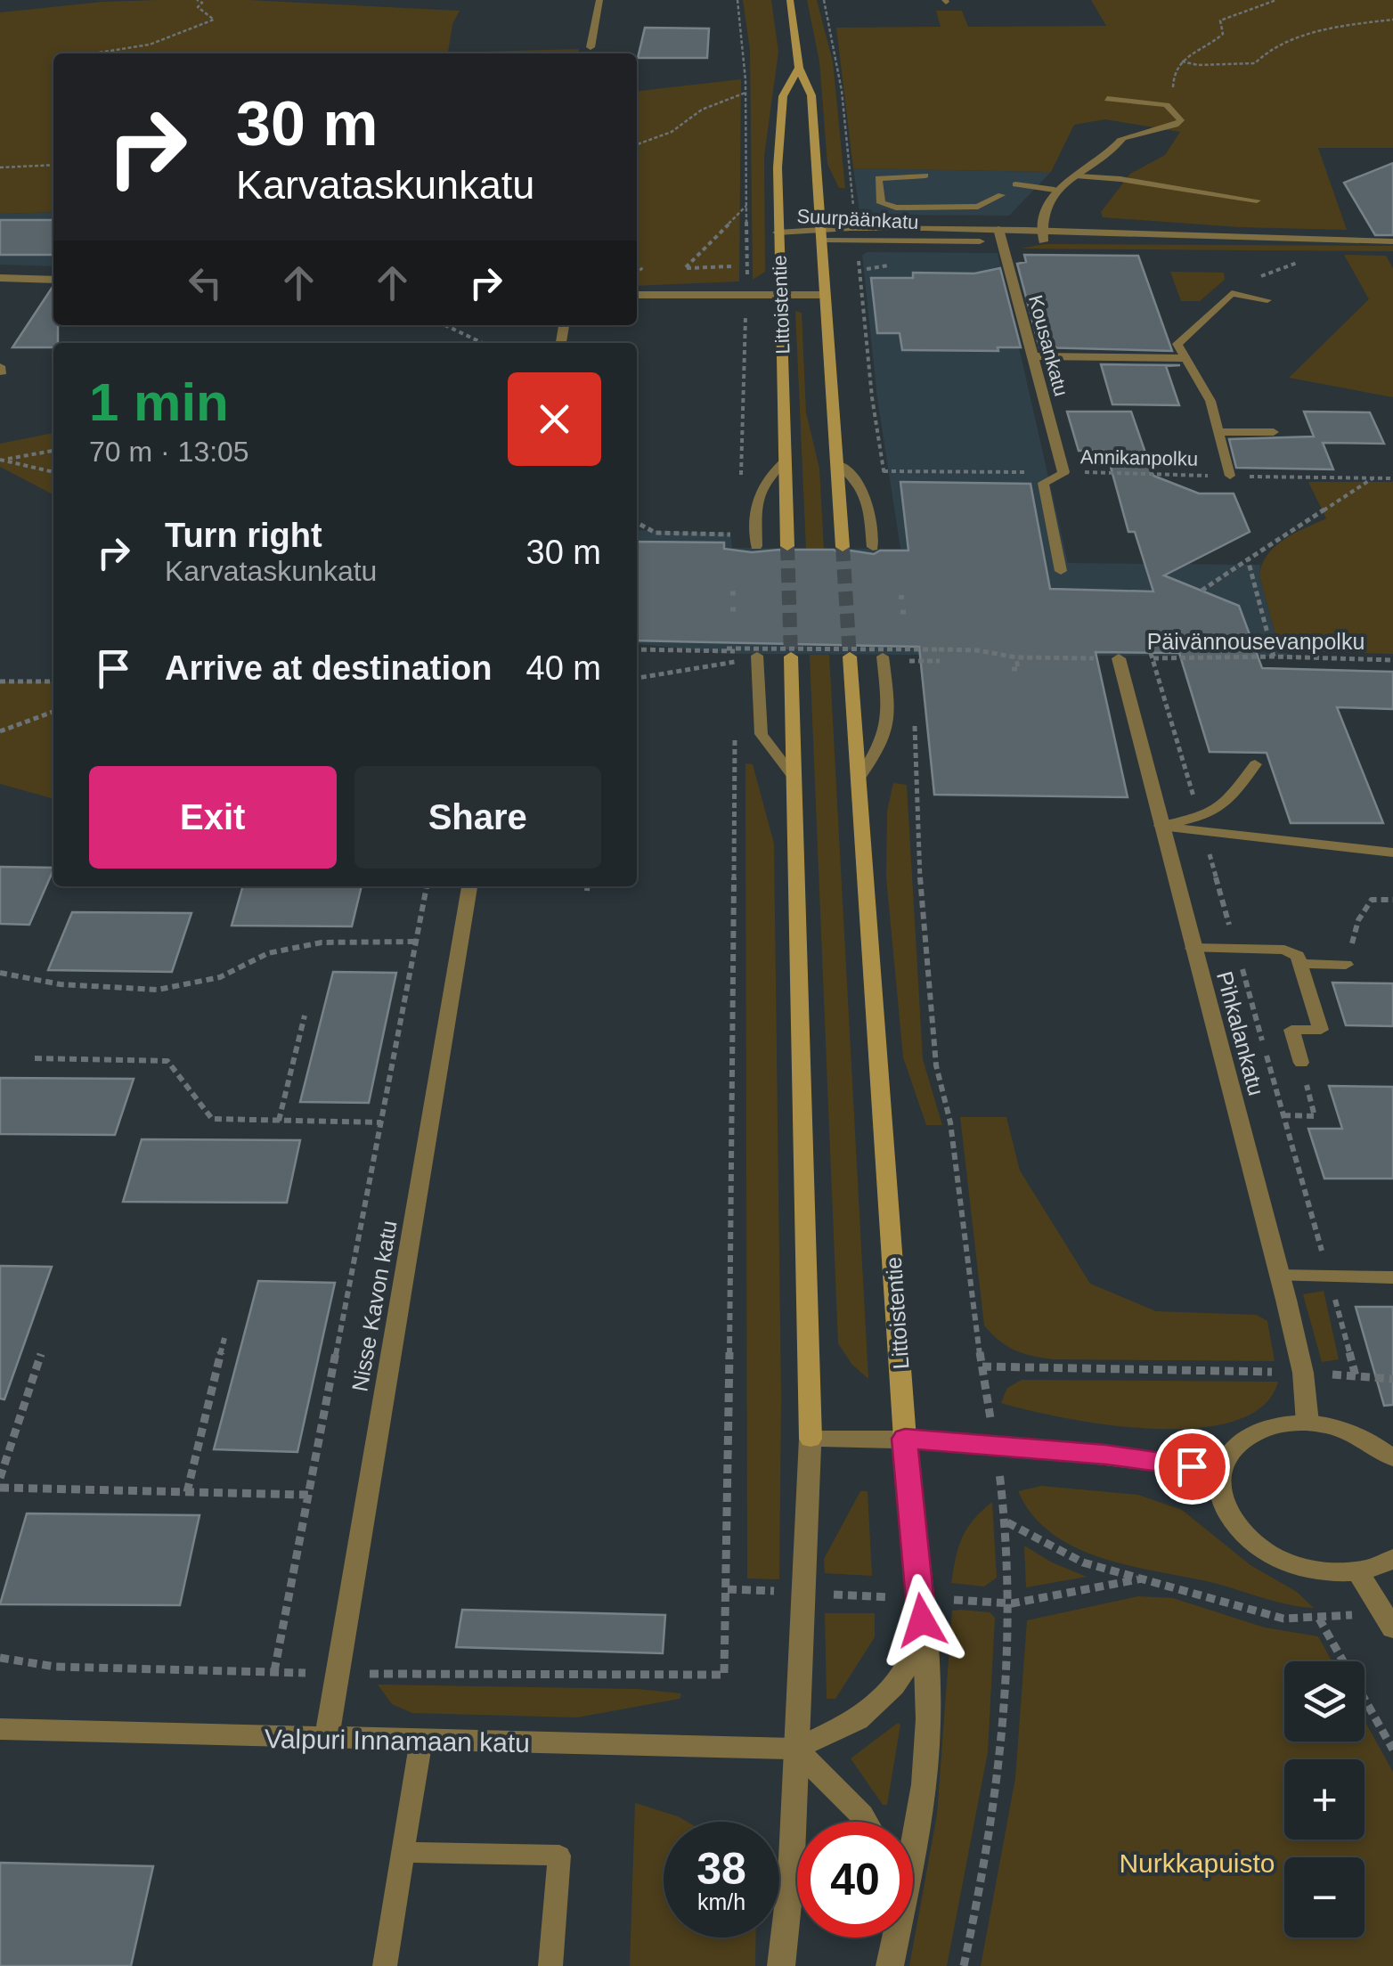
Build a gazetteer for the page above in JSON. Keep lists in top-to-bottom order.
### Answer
{
  "streets": {
    "main road": ["Littoistentie"],
    "street": [
      "Suurpäänkatu",
      "Kousankatu",
      "Pihkalankatu",
      "Nisse Kavon katu",
      "Valpuri Innamaan katu"
    ],
    "path": ["Annikanpolku", "Päivännousevanpolku"]
  },
  "crossings": [
    ["Suurpäänkatu", "Littoistentie"],
    ["Suurpäänkatu", "Kousankatu"],
    ["Littoistentie", "Valpuri Innamaan katu"],
    ["Kousankatu", "Annikanpolku"],
    ["Päivännousevanpolku", "Pihkalankatu"],
    ["Nisse Kavon katu", "Valpuri Innamaan katu"]
  ],
  "parks": ["Nurkkapuisto"],
  "page": {
    "turn": ["30 m", "Karvataskunkatu"],
    "heading": ["1 min", "70 m · 13:05"],
    "list": [
      {
        "name": "Turn right",
        "note": "Karvataskunkatu",
        "value": "30 m"
      },
      {
        "name": "Arrive at destination",
        "value": "40 m"
      }
    ],
    "buttons": ["Exit", "Share"],
    "map_buttons": ["+", "−"],
    "speed": "38 km/h",
    "limit": "40"
  }
}
